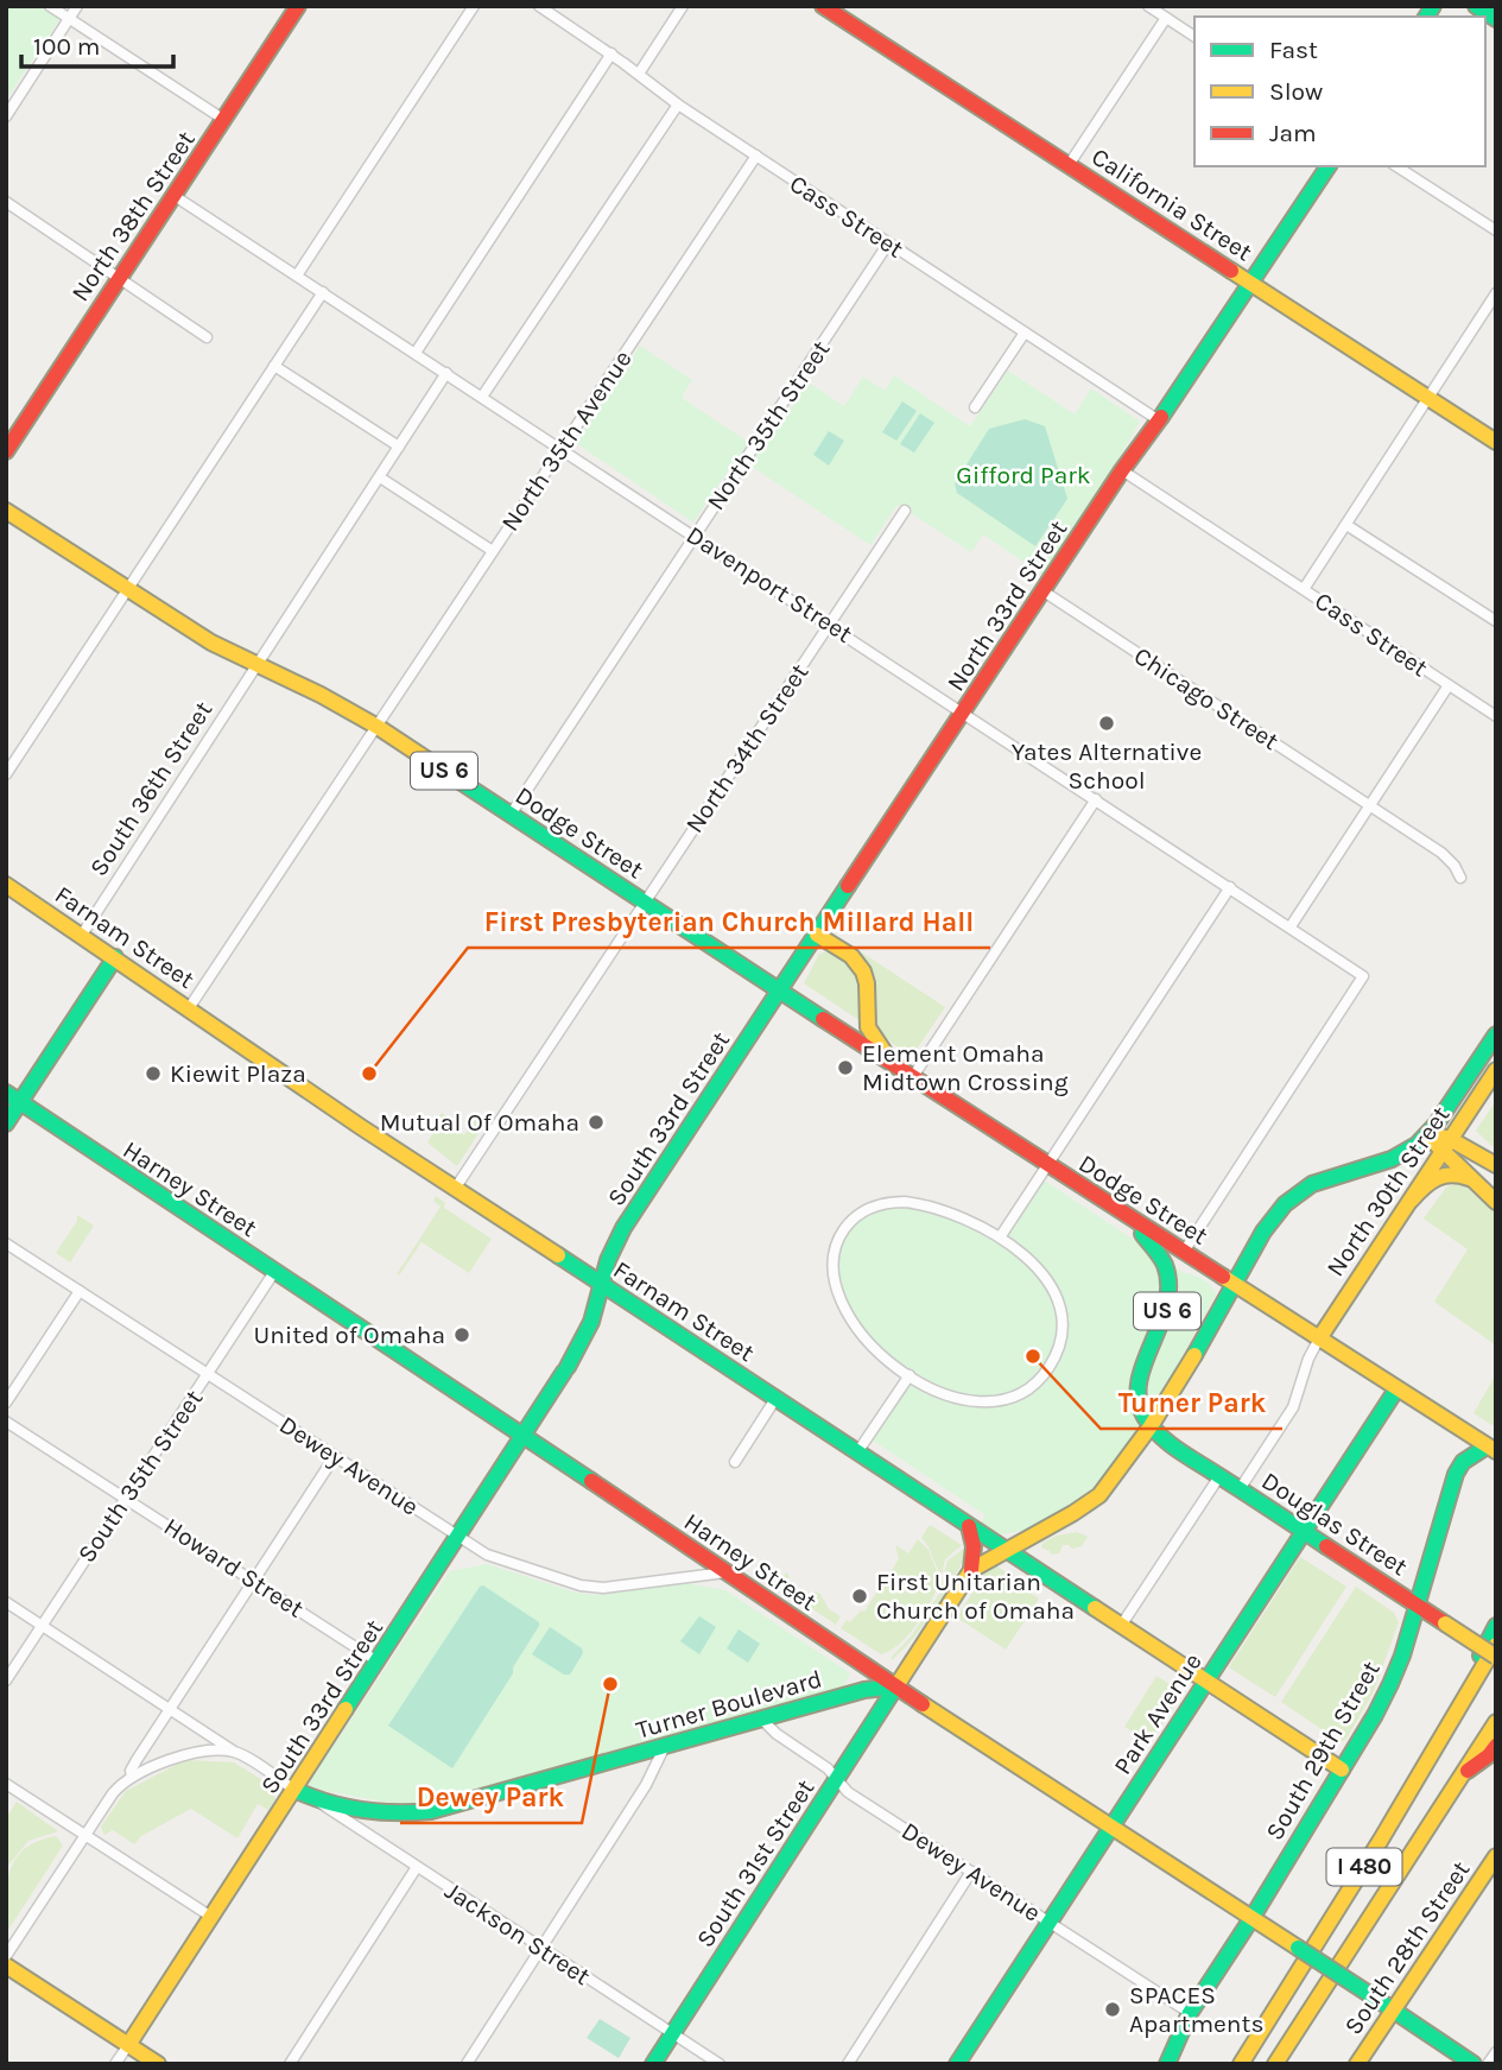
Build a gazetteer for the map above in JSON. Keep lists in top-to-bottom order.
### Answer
{
  "streets": {
    "main road": [
      "California Street",
      "North 38th Street",
      "North 33rd Street",
      "US 6",
      "Dodge Street",
      "Farnam Street",
      "South 33rd Street",
      "Harney Street",
      "North 30th Street",
      "Douglas Street",
      "Turner Boulevard",
      "Park Avenue",
      "South 29th Street",
      "South 31st Street",
      "I 480",
      "South 28th Street"
    ],
    "street": [
      "Cass Street",
      "North 35th Street",
      "North 35th Avenue",
      "Davenport Street",
      "Chicago Street",
      "North 34th Street",
      "South 36th Street",
      "Dewey Avenue",
      "South 35th Street",
      "Howard Street",
      "Jackson Street"
    ]
  },
  "crossings": [
    ["California Street", "North 33rd Street"],
    ["North 38th Street", "Davenport Street"],
    ["Cass Street", "North 35th Street"],
    ["Cass Street", "North 35th Avenue"],
    ["Cass Street", "North 33rd Street"],
    ["North 35th Street", "Davenport Street"],
    ["North 35th Street", "Dodge Street"],
    ["North 35th Avenue", "Davenport Street"],
    ["North 35th Avenue", "Dodge Street"],
    ["North 35th Avenue", "Farnam Street"],
    ["Davenport Street", "North 33rd Street"],
    ["Davenport Street", "North 34th Street"],
    ["Davenport Street", "South 36th Street"],
    ["Davenport Street", "Dodge Street"],
    ["North 33rd Street", "Chicago Street"],
    ["North 33rd Street", "Dodge Street"],
    ["North 33rd Street", "South 33rd Street"],
    ["North 34th Street", "Dodge Street"],
    ["North 34th Street", "Farnam Street"],
    ["US 6", "Dodge Street"],
    ["US 6", "Douglas Street"],
    ["South 36th Street", "Dodge Street"],
    ["South 36th Street", "Farnam Street"],
    ["Dodge Street", "South 33rd Street"],
    ["Dodge Street", "North 30th Street"],
    ["Dodge Street", "Park Avenue"],
    ["Dodge Street", "South 29th Street"],
    ["Farnam Street", "South 33rd Street"],
    ["Farnam Street", "Park Avenue"],
    ["Farnam Street", "South 29th Street"],
    ["South 33rd Street", "Harney Street"],
    ["South 33rd Street", "Dewey Avenue"],
    ["South 33rd Street", "Howard Street"],
    ["South 33rd Street", "Turner Boulevard"],
    ["Harney Street", "Dewey Avenue"],
    ["Harney Street", "South 35th Street"],
    ["Harney Street", "Turner Boulevard"],
    ["Harney Street", "Park Avenue"],
    ["Harney Street", "South 29th Street"],
    ["Harney Street", "South 31st Street"],
    ["Harney Street", "South 28th Street"],
    ["Dewey Avenue", "South 35th Street"],
    ["Dewey Avenue", "Turner Boulevard"],
    ["Dewey Avenue", "Park Avenue"],
    ["Dewey Avenue", "South 29th Street"],
    ["Dewey Avenue", "South 31st Street"],
    ["South 35th Street", "Howard Street"],
    ["Douglas Street", "Park Avenue"],
    ["Douglas Street", "South 29th Street"],
    ["Turner Boulevard", "South 31st Street"],
    ["Turner Boulevard", "Jackson Street"],
    ["South 31st Street", "Jackson Street"]
  ],
  "parks": ["Gifford Park"],
  "places": [
    "Yates Alternative School",
    "Element Omaha Midtown Crossing",
    "Kiewit Plaza",
    "First Presbyterian Church Millard Hall",
    "Mutual Of Omaha",
    "United of Omaha",
    "Turner Park",
    "First Unitarian Church of Omaha",
    "Dewey Park",
    "SPACES Apartments"
  ],
  "legend": ["Fast", "Slow", "Jam"],
  "scale_bar": "100 m"
}
